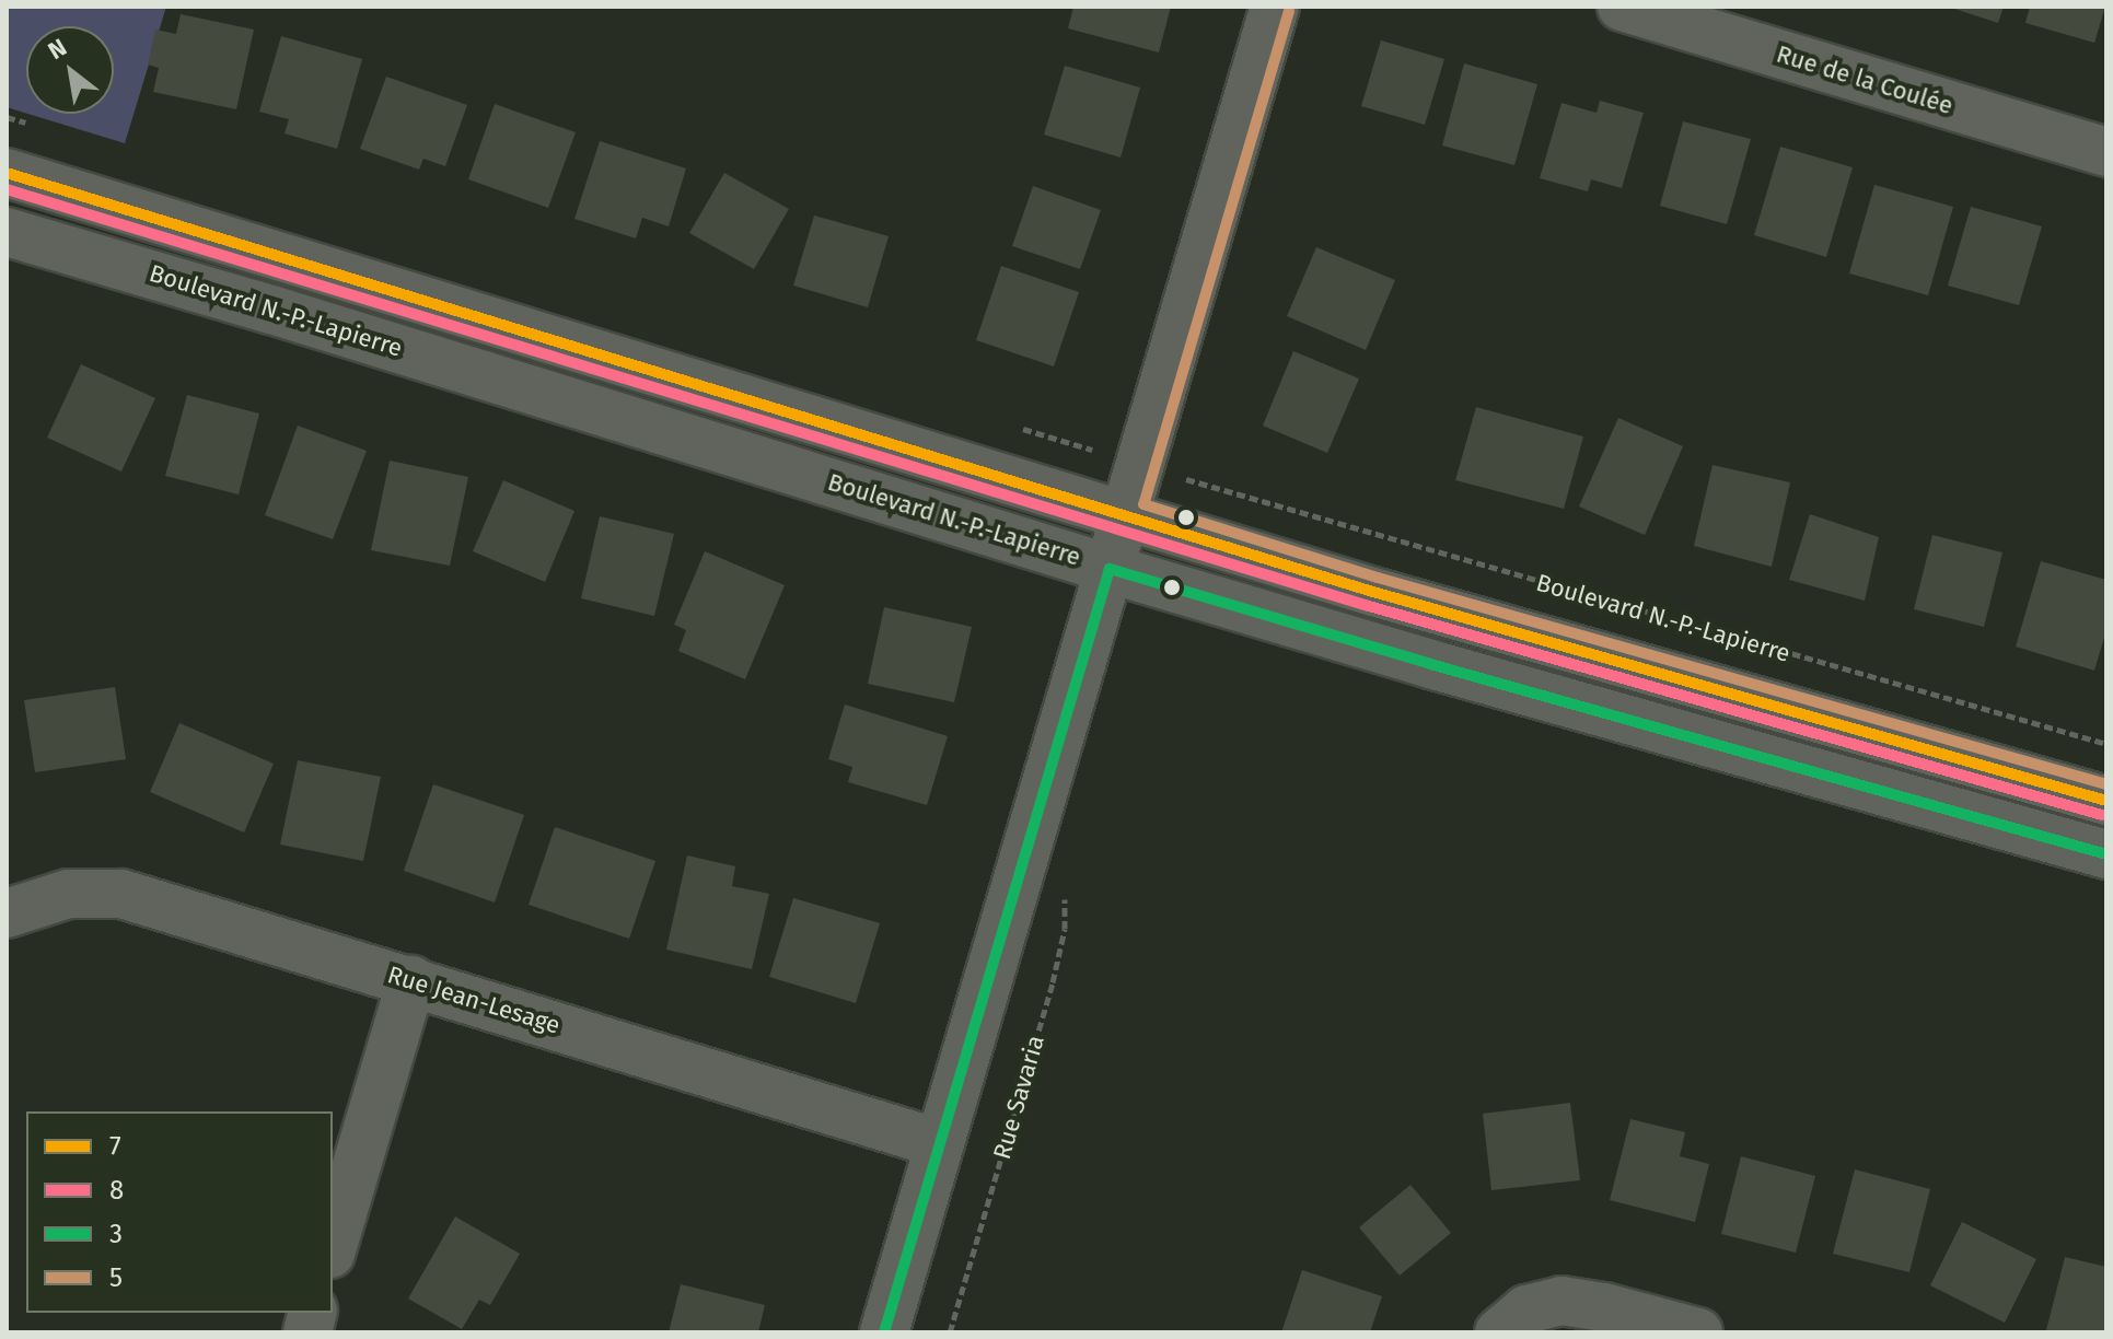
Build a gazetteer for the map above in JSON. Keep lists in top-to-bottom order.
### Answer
{
  "streets": {
    "street": ["Rue de la Coulée", "Boulevard N.-P.-Lapierre", "Rue Jean-Lesage"],
    "path": ["Rue Savaria"]
  },
  "lines": [
    "transit line 5",
    "transit line 7",
    "transit line 8",
    "transit line 3"
  ],
  "legend": [
    "7",
    "8",
    "3",
    "5"
  ],
  "north": "top left"
}
